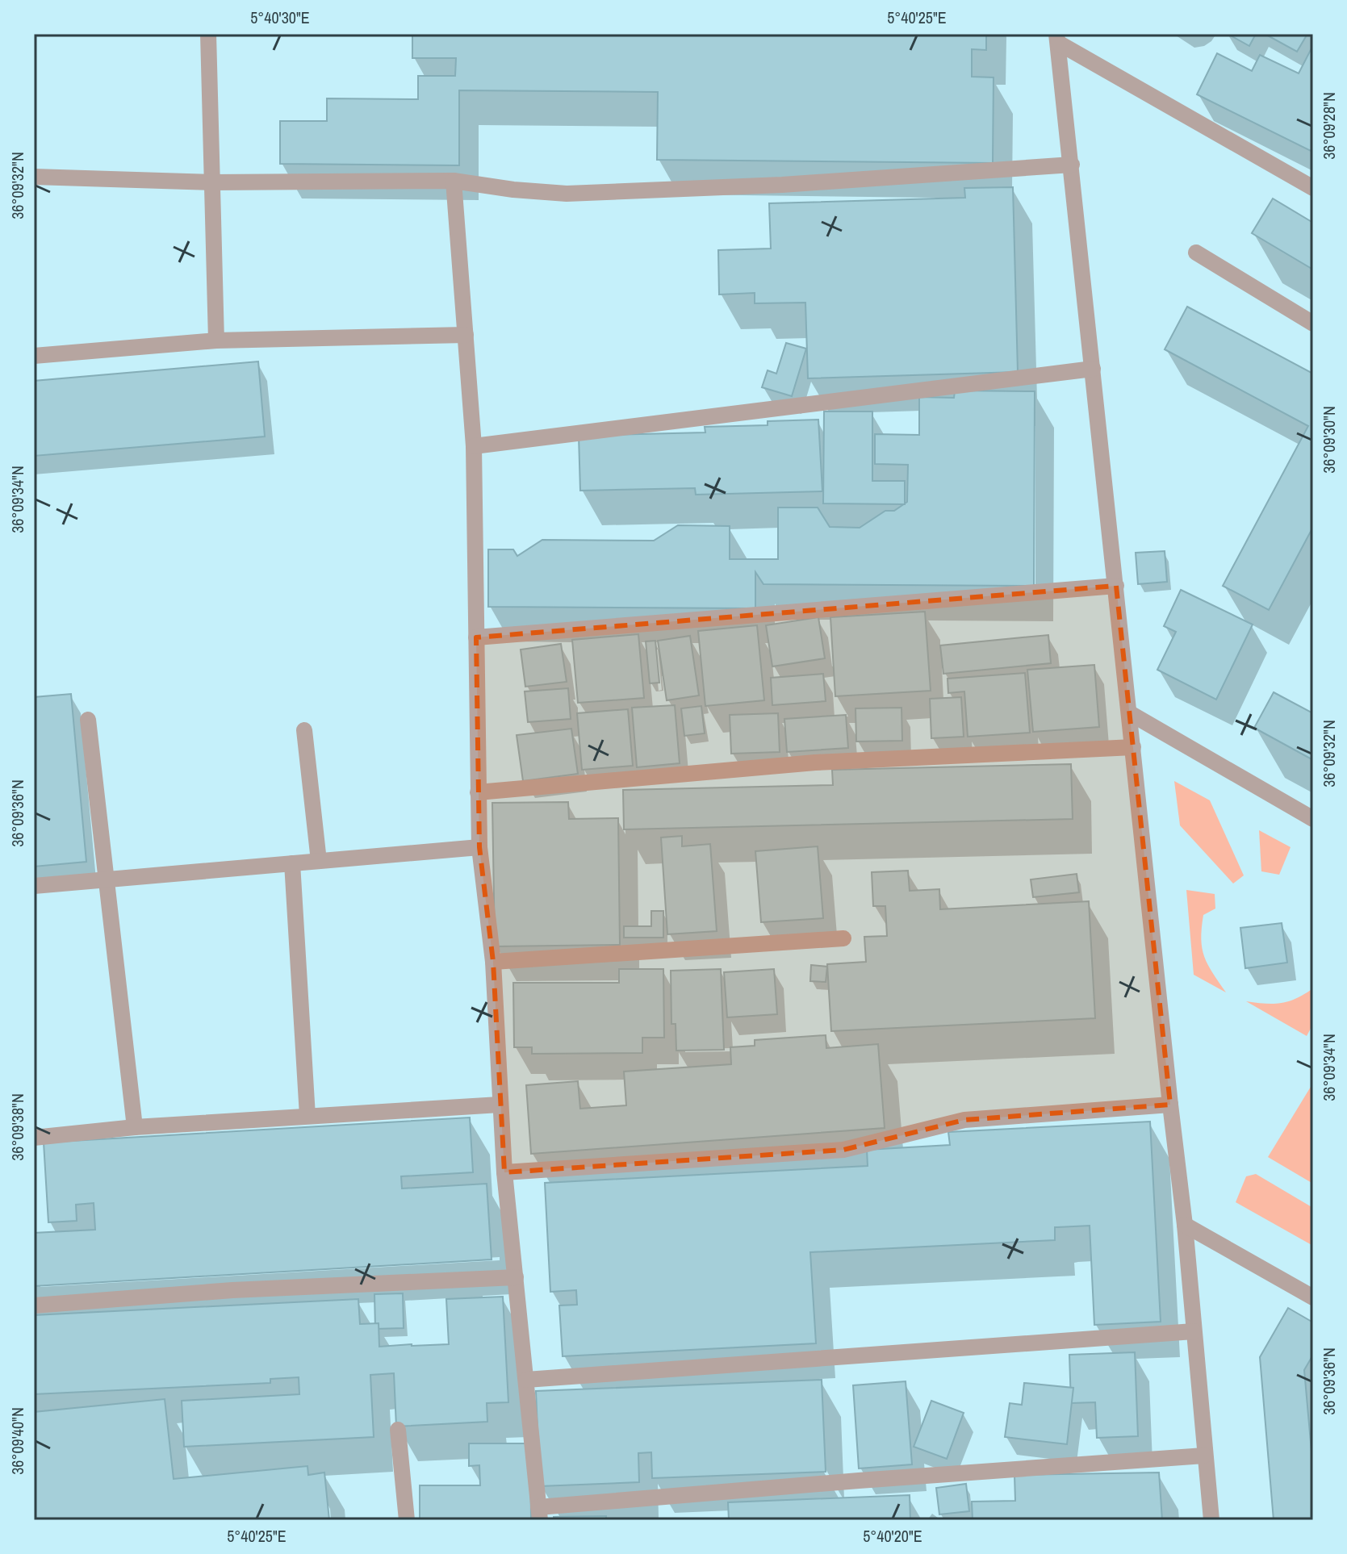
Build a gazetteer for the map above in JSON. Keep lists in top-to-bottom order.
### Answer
{
  "coordinates": [
    "5°40'30\"E",
    "5°40'25\"E",
    "36°09'28\"N",
    "36°09'32\"N",
    "36°09'30\"N",
    "36°09'34\"N",
    "36°09'36\"N",
    "36°09'38\"N",
    "36°09'40\"N",
    "5°40'20\"E"
  ]
}
